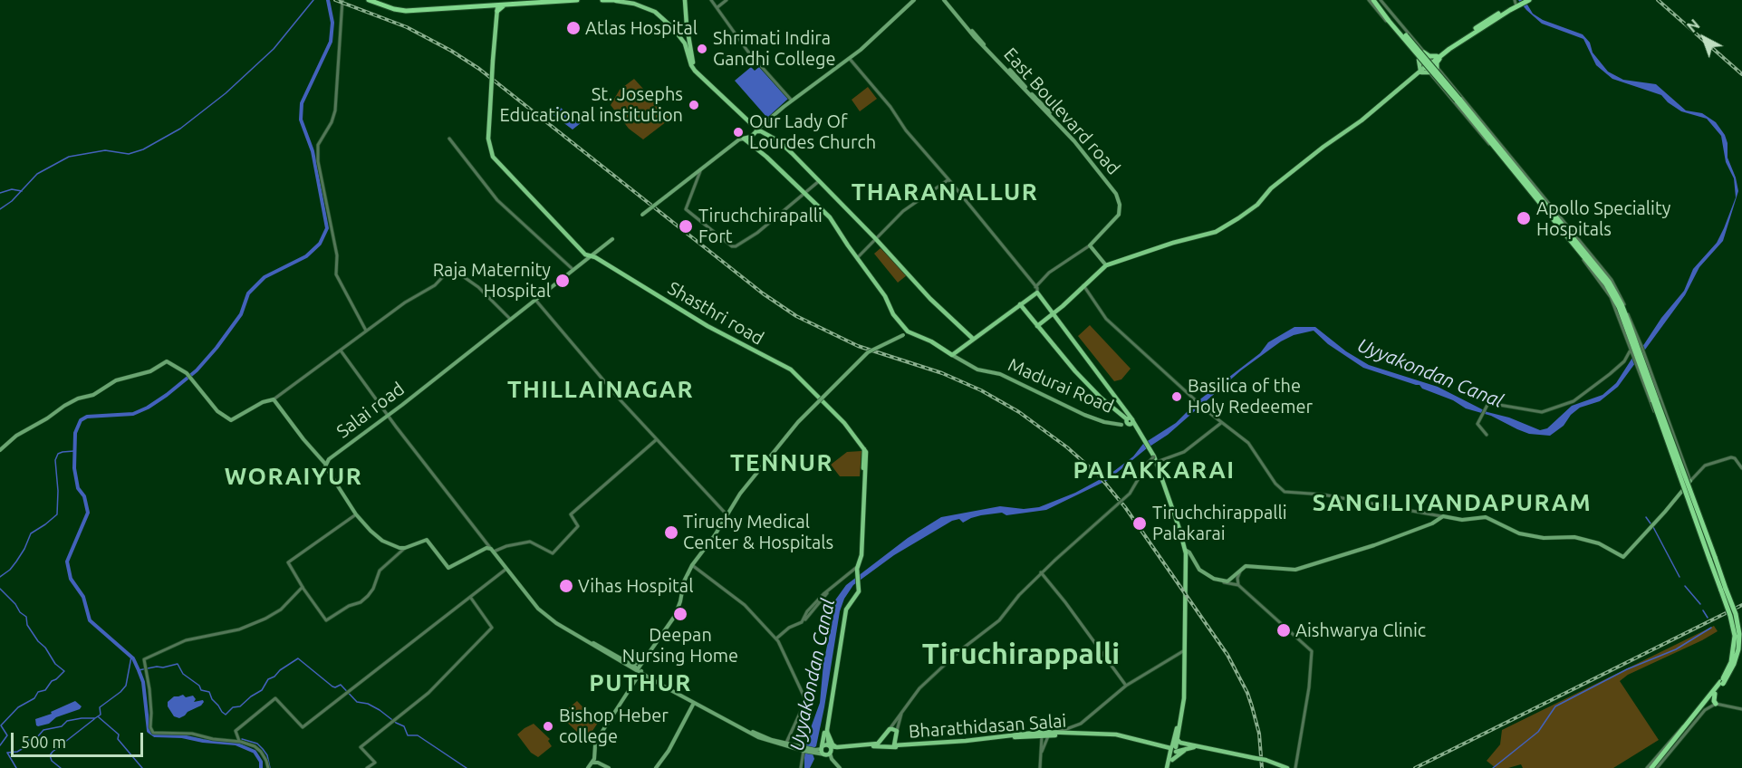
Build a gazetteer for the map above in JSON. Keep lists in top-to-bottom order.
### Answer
{
  "streets": {
    "main road": [
      "East Boulevard road",
      "Shasthri road",
      "Madurai Road",
      "Salai road",
      "Bharathidasan Salai"
    ]
  },
  "crossings": [
    ["Shasthri road", "Salai road"]
  ],
  "districts": [
    "THARANALLUR",
    "THILLAINAGAR",
    "TENNUR",
    "PALAKKARAI",
    "WORAIYUR",
    "SANGILIYANDAPURAM",
    "Tiruchirappalli",
    "PUTHUR"
  ],
  "water": ["Uyyakondan Canal"],
  "places": [
    "Atlas Hospital",
    "Shrimati Indira Gandhi College",
    "St. Josephs Educational institution",
    "Our Lady Of Lourdes Church",
    "Apollo Speciality Hospitals",
    "Tiruchchirapalli Fort",
    "Raja Maternity Hospital",
    "Basilica of the Holy Redeemer",
    "Tiruchchirappalli Palakarai",
    "Tiruchy Medical Center & Hospitals",
    "Vihas Hospital",
    "Deepan Nursing Home",
    "Aishwarya Clinic",
    "Bishop Heber college"
  ],
  "scale_bar": "500 m",
  "north": "top left"
}
